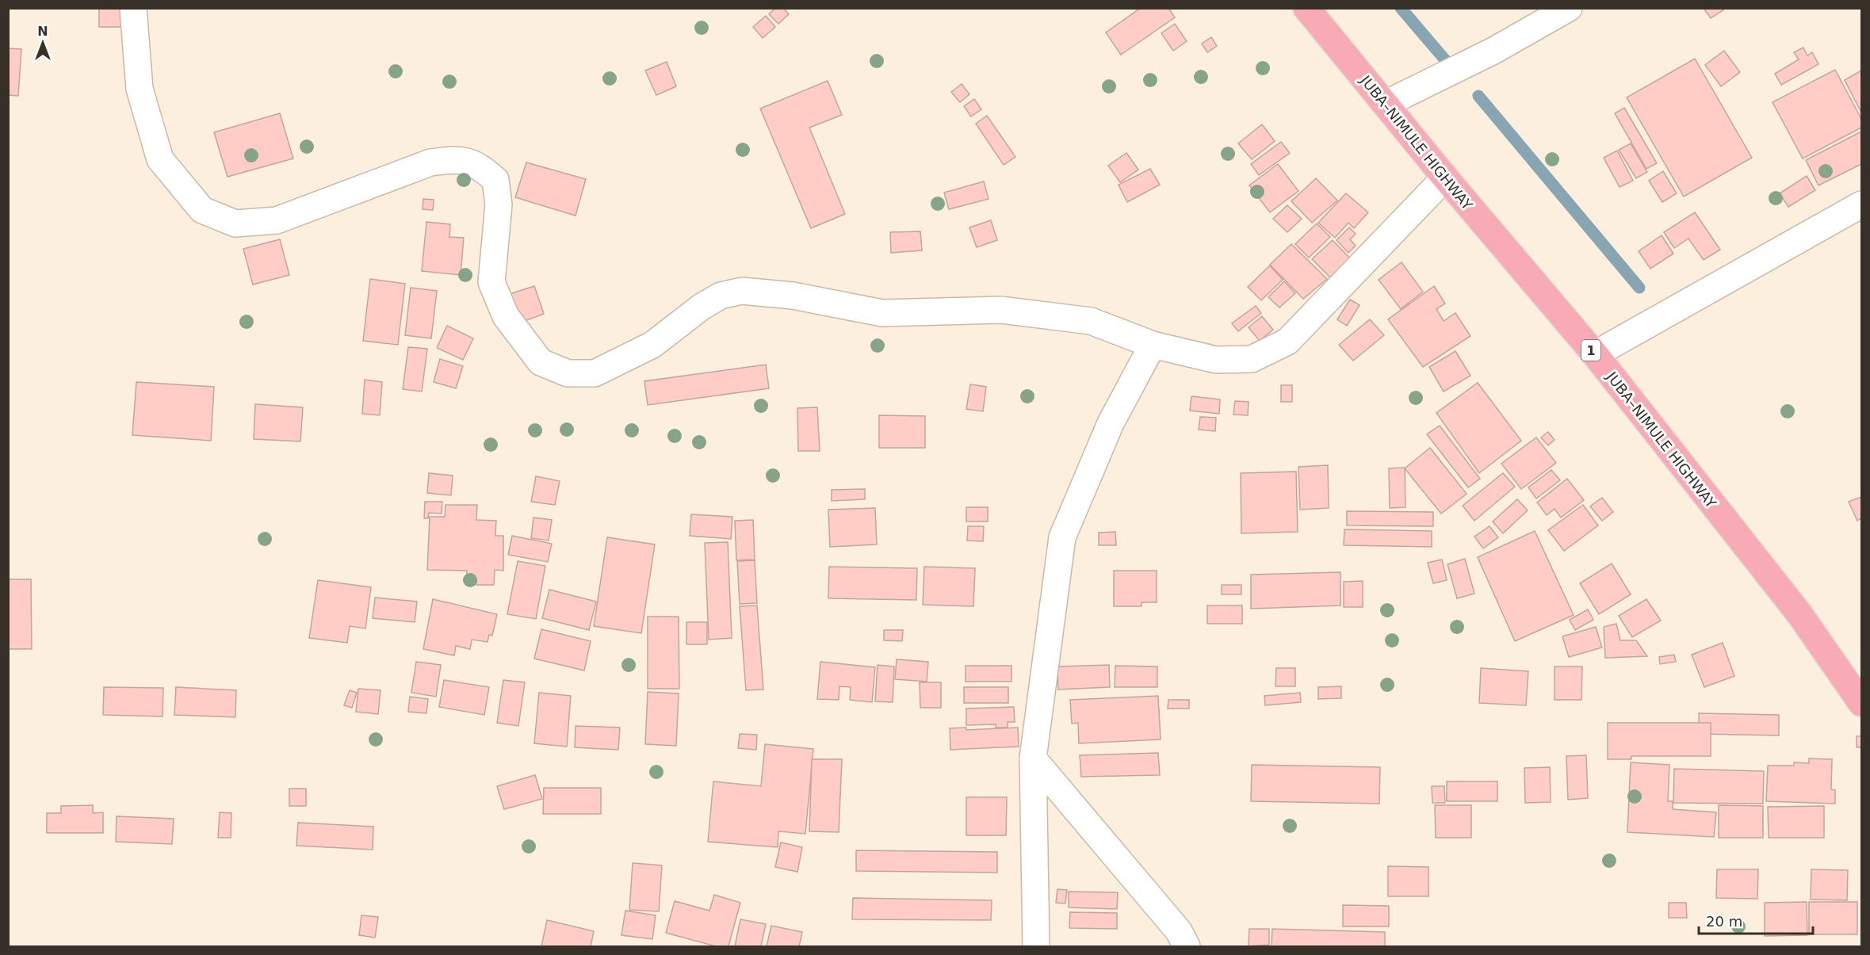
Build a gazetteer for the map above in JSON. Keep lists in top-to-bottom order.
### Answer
{
  "streets": {
    "main road": ["JUBA–NIMULE HIGHWAY", "1"]
  },
  "scale_bar": "20 m",
  "north": "top"
}
